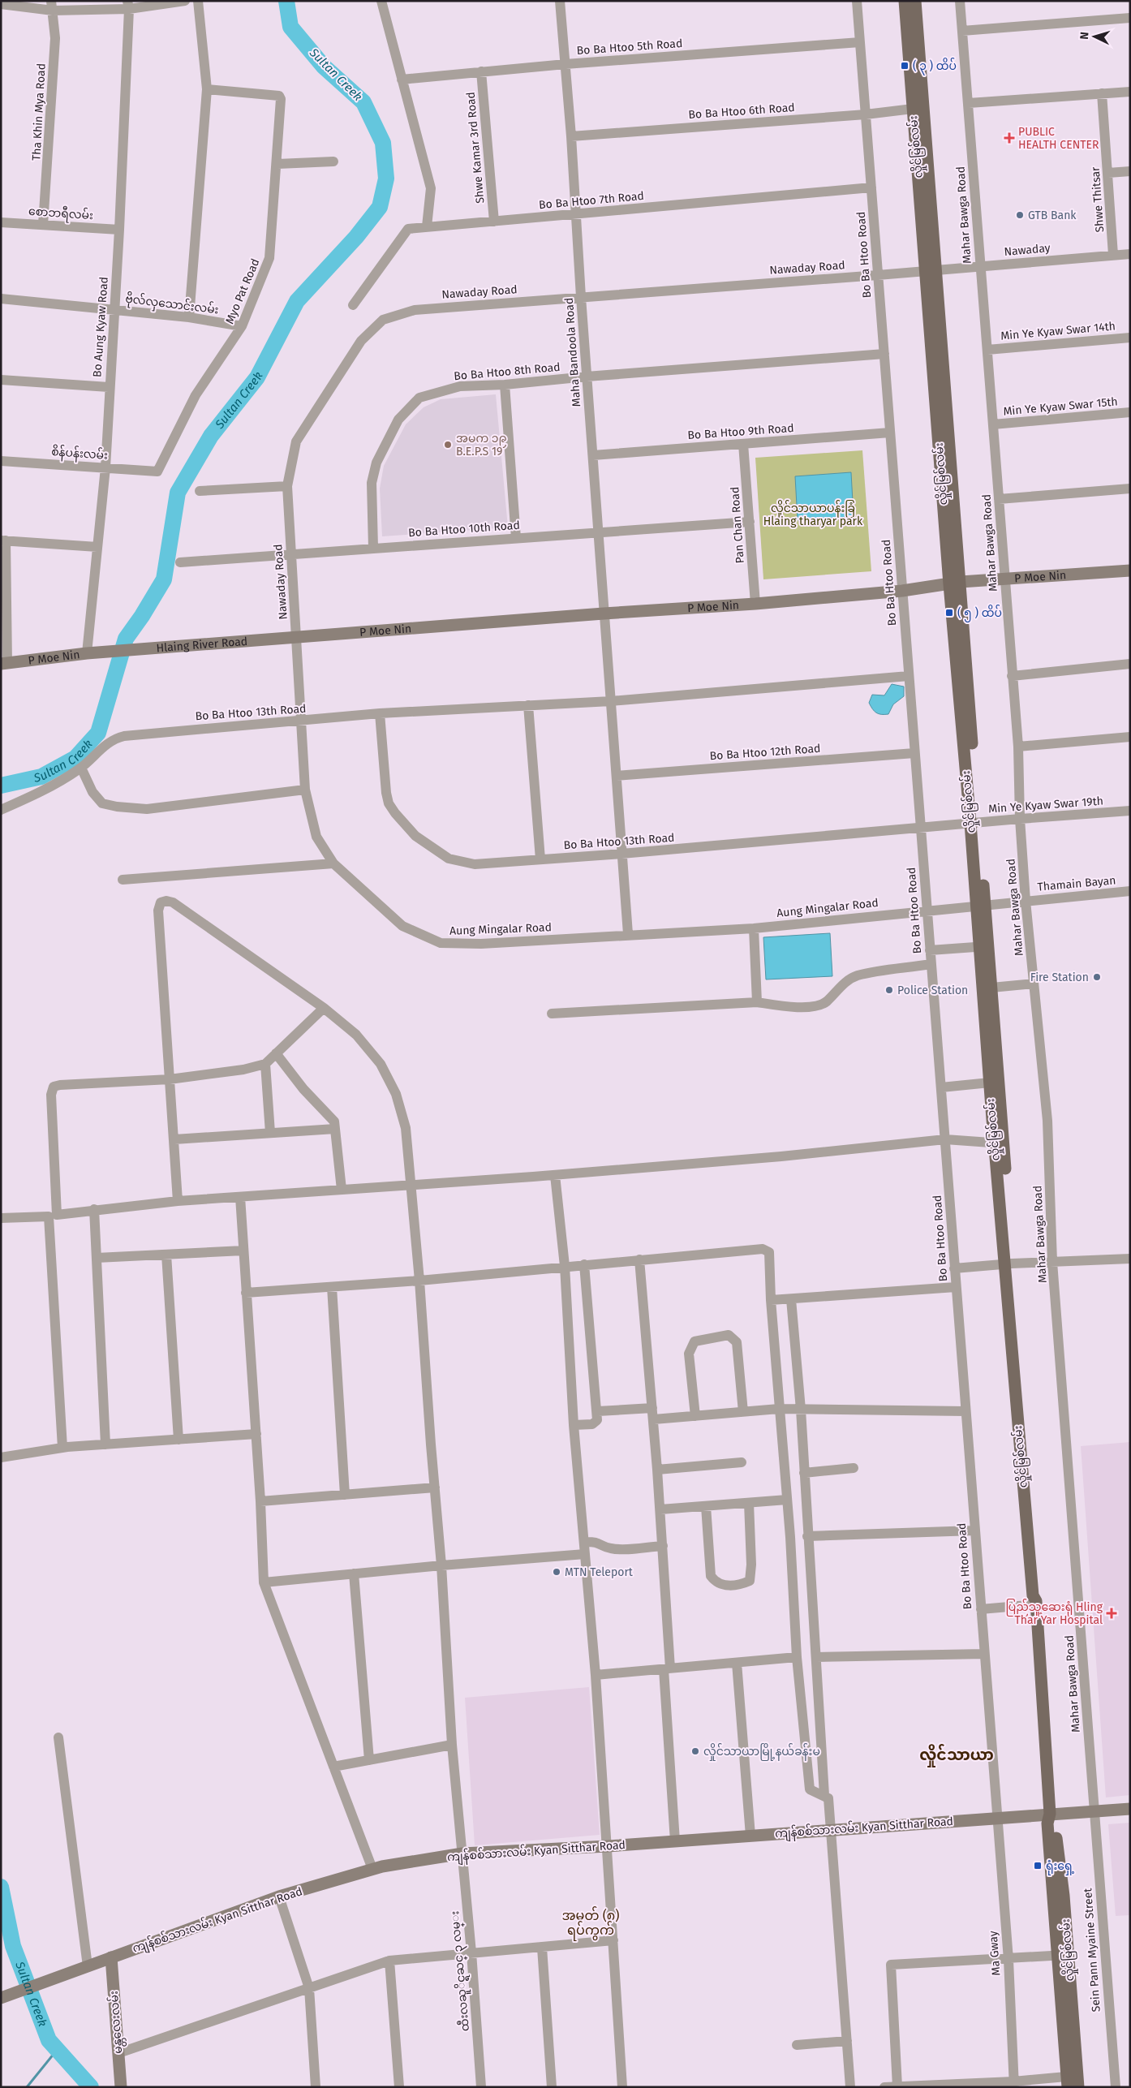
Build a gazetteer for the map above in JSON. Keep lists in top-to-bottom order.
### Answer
{
  "streets": {
    "main road": ["လှိုင်မြစ်လမ်း"],
    "street": [
      "Bo Ba Htoo 5th Road",
      "Bo Ba Htoo 6th Road",
      "Tha Khin Mya Road",
      "Shwe Kamar 3rd Road",
      "Shwe Thitsar",
      "Bo Ba Htoo 7th Road",
      "စောဘရီလမ်း",
      "Mahar Bawga Road",
      "Nawaday",
      "Bo Ba Htoo Road",
      "Nawaday Road",
      "Myo Pat Road",
      "ဗိုလ်လှသောင်းလမ်း",
      "Bo Aung Kyaw Road",
      "Min Ye Kyaw Swar 14th",
      "Maha Bandoola Road",
      "Bo Ba Htoo 8th Road",
      "Min Ye Kyaw Swar 15th",
      "Bo Ba Htoo 9th Road",
      "စိန်ပန်းလမ်း",
      "Pan Chan Road",
      "Bo Ba Htoo 10th Road",
      "P Moe Nin",
      "Hlaing River Road",
      "Bo Ba Htoo 13th Road",
      "Bo Ba Htoo 12th Road",
      "Min Ye Kyaw Swar 19th",
      "Thamain Bayan",
      "Aung Mingalar Road",
      "ကျန်စစ်သားလမ်း Kyan Sitthar Road",
      "Sein Pann Myaine Street",
      "Ma Gway",
      "ထီးလႀူိင္ရႀင္ ၃ လမ္း",
      "မန္တလေးလမ်း"
    ]
  },
  "crossings": [
    ["Bo Ba Htoo 5th Road", "Shwe Kamar 3rd Road"],
    ["Bo Ba Htoo 5th Road", "Bo Ba Htoo Road"],
    ["Bo Ba Htoo 5th Road", "Maha Bandoola Road"],
    ["Bo Ba Htoo 6th Road", "လှိုင်မြစ်လမ်း"],
    ["Bo Ba Htoo 6th Road", "Bo Ba Htoo Road"],
    ["Bo Ba Htoo 6th Road", "Maha Bandoola Road"],
    ["Tha Khin Mya Road", "စောဘရီလမ်း"],
    ["လှိုင်မြစ်လမ်း", "Nawaday"],
    ["လှိုင်မြစ်လမ်း", "Nawaday Road"],
    ["လှိုင်မြစ်လမ်း", "P Moe Nin"],
    ["လှိုင်မြစ်လမ်း", "Bo Ba Htoo 13th Road"],
    ["လှိုင်မြစ်လမ်း", "Min Ye Kyaw Swar 19th"],
    ["လှိုင်မြစ်လမ်း", "Thamain Bayan"],
    ["လှိုင်မြစ်လမ်း", "ကျန်စစ်သားလမ်း Kyan Sitthar Road"],
    ["Shwe Kamar 3rd Road", "Bo Ba Htoo 7th Road"],
    ["Shwe Thitsar", "Nawaday"],
    ["Bo Ba Htoo 7th Road", "Bo Ba Htoo Road"],
    ["Bo Ba Htoo 7th Road", "Maha Bandoola Road"],
    ["စောဘရီလမ်း", "Bo Aung Kyaw Road"],
    ["Mahar Bawga Road", "Nawaday"],
    ["Mahar Bawga Road", "Min Ye Kyaw Swar 14th"],
    ["Mahar Bawga Road", "Min Ye Kyaw Swar 15th"],
    ["Mahar Bawga Road", "P Moe Nin"],
    ["Mahar Bawga Road", "Min Ye Kyaw Swar 19th"],
    ["Mahar Bawga Road", "Thamain Bayan"],
    ["Mahar Bawga Road", "ကျန်စစ်သားလမ်း Kyan Sitthar Road"],
    ["Mahar Bawga Road", "Sein Pann Myaine Street"],
    ["Nawaday", "Nawaday Road"],
    ["Bo Ba Htoo Road", "Nawaday Road"],
    ["Bo Ba Htoo Road", "Bo Ba Htoo 8th Road"],
    ["Bo Ba Htoo Road", "Bo Ba Htoo 9th Road"],
    ["Bo Ba Htoo Road", "P Moe Nin"],
    ["Bo Ba Htoo Road", "Bo Ba Htoo 13th Road"],
    ["Bo Ba Htoo Road", "Bo Ba Htoo 12th Road"],
    ["Bo Ba Htoo Road", "Thamain Bayan"],
    ["Bo Ba Htoo Road", "Aung Mingalar Road"],
    ["Bo Ba Htoo Road", "ကျန်စစ်သားလမ်း Kyan Sitthar Road"],
    ["Bo Ba Htoo Road", "Ma Gway"],
    ["Nawaday Road", "Maha Bandoola Road"],
    ["Nawaday Road", "Bo Ba Htoo 10th Road"],
    ["Nawaday Road", "P Moe Nin"],
    ["Nawaday Road", "Hlaing River Road"],
    ["Nawaday Road", "Aung Mingalar Road"],
    ["Myo Pat Road", "ဗိုလ်လှသောင်းလမ်း"],
    ["Myo Pat Road", "စိန်ပန်းလမ်း"],
    ["ဗိုလ်လှသောင်းလမ်း", "Bo Aung Kyaw Road"],
    ["Bo Aung Kyaw Road", "စိန်ပန်းလမ်း"],
    ["Bo Aung Kyaw Road", "P Moe Nin"],
    ["Maha Bandoola Road", "Bo Ba Htoo 8th Road"],
    ["Maha Bandoola Road", "Bo Ba Htoo 9th Road"],
    ["Maha Bandoola Road", "Bo Ba Htoo 10th Road"],
    ["Maha Bandoola Road", "P Moe Nin"],
    ["Maha Bandoola Road", "Bo Ba Htoo 13th Road"],
    ["Maha Bandoola Road", "Bo Ba Htoo 12th Road"],
    ["Maha Bandoola Road", "Aung Mingalar Road"],
    ["Bo Ba Htoo 8th Road", "Bo Ba Htoo 10th Road"],
    ["Bo Ba Htoo 9th Road", "Pan Chan Road"],
    ["Pan Chan Road", "Bo Ba Htoo 10th Road"],
    ["Pan Chan Road", "P Moe Nin"],
    ["P Moe Nin", "Hlaing River Road"],
    ["P Moe Nin", "Aung Mingalar Road"],
    ["Hlaing River Road", "Aung Mingalar Road"],
    ["Bo Ba Htoo 13th Road", "Min Ye Kyaw Swar 19th"],
    ["Bo Ba Htoo 13th Road", "Aung Mingalar Road"],
    ["Thamain Bayan", "Aung Mingalar Road"],
    ["ကျန်စစ်သားလမ်း Kyan Sitthar Road", "Sein Pann Myaine Street"],
    ["ကျန်စစ်သားလမ်း Kyan Sitthar Road", "Ma Gway"],
    ["ကျန်စစ်သားလမ်း Kyan Sitthar Road", "ထီးလႀူိင္ရႀင္ ၃ လမ္း"],
    ["ကျန်စစ်သားလမ်း Kyan Sitthar Road", "မန္တလေးလမ်း"]
  ],
  "districts": ["လှိုင်သာယာ", "အမှတ် (၈) ရပ်ကွက်"],
  "water": ["Sultan Creek"],
  "parks": ["လှိုင်သာယာပန်းခြံ Hlaing tharyar park"],
  "places": {
    "transit": ["( ၃ ) ထိပ်", "( ၅ ) ထိပ်", "ရုံးရှေ့"],
    "health": ["PUBLIC HEALTH CENTER", "ပြည်သူ့ဆေးရုံ Hling Thar Yar Hospital"],
    "other": [
      "GTB Bank",
      "အမက ၁၉ B.E.P.S 19",
      "Fire Station",
      "Police Station",
      "MTN Teleport",
      "လှိုင်သာယာမြို့နယ်ခန်းမ"
    ]
  },
  "north": "left"
}
